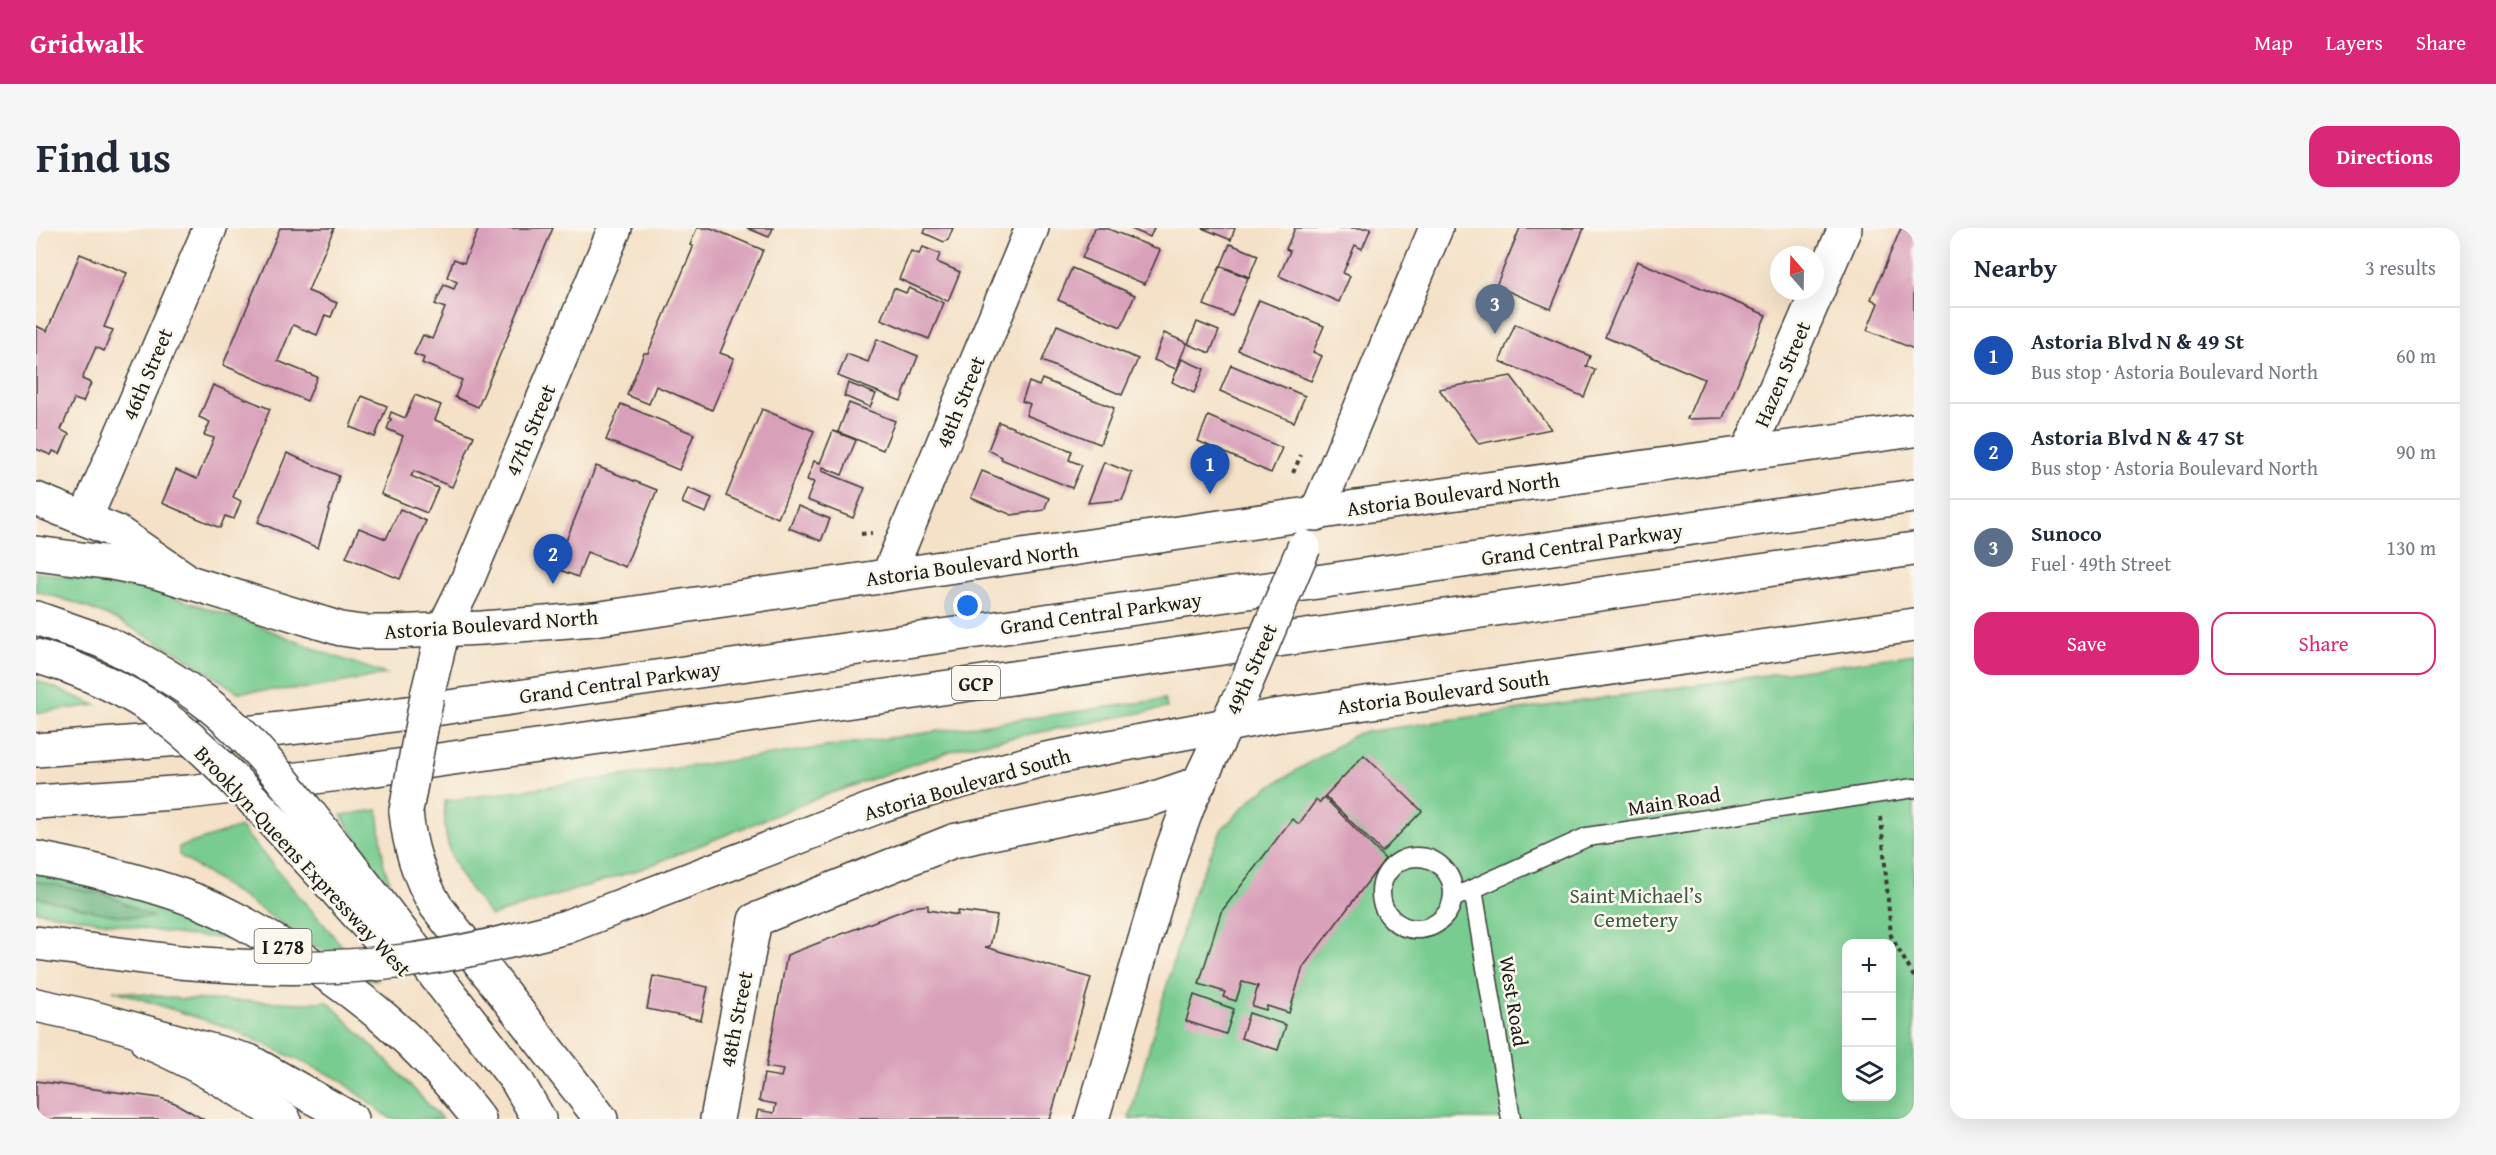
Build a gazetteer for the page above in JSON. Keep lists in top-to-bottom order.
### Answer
{
  "streets": {
    "main road": [
      "46th Street",
      "Hazen Street",
      "48th Street",
      "47th Street",
      "Astoria Boulevard North",
      "Grand Central Parkway",
      "49th Street",
      "GCP",
      "Astoria Boulevard South",
      "Brooklyn-Queens Expressway West",
      "I 278"
    ],
    "lane": ["Main Road", "West Road"]
  },
  "crossings": [
    ["Hazen Street", "Astoria Boulevard North"],
    ["48th Street", "Astoria Boulevard North"],
    ["48th Street", "49th Street"],
    ["47th Street", "Astoria Boulevard North"],
    ["Astoria Boulevard North", "49th Street"],
    ["49th Street", "Astoria Boulevard South"],
    ["Main Road", "West Road"]
  ],
  "parks": ["Saint Michael’s Cemetery"],
  "north": "top",
  "page": {
    "header": "Gridwalk",
    "nav": ["Map", "Layers", "Share"],
    "title": "Find us",
    "buttons": [
      "Directions",
      ["Save", "Share"]
    ],
    "heading": ["Nearby", "3 results"],
    "pins": ["3", "1", "2"],
    "list": [
      {
        "mark": "1",
        "name": "Astoria Blvd N & 49 St",
        "note": "Bus stop · Astoria Boulevard North",
        "value": "60 m"
      },
      {
        "mark": "2",
        "name": "Astoria Blvd N & 47 St",
        "note": "Bus stop · Astoria Boulevard North",
        "value": "90 m"
      },
      {
        "mark": "3",
        "name": "Sunoco",
        "note": "Fuel · 49th Street",
        "value": "130 m"
      }
    ],
    "map_buttons": ["+", "−"]
  }
}
